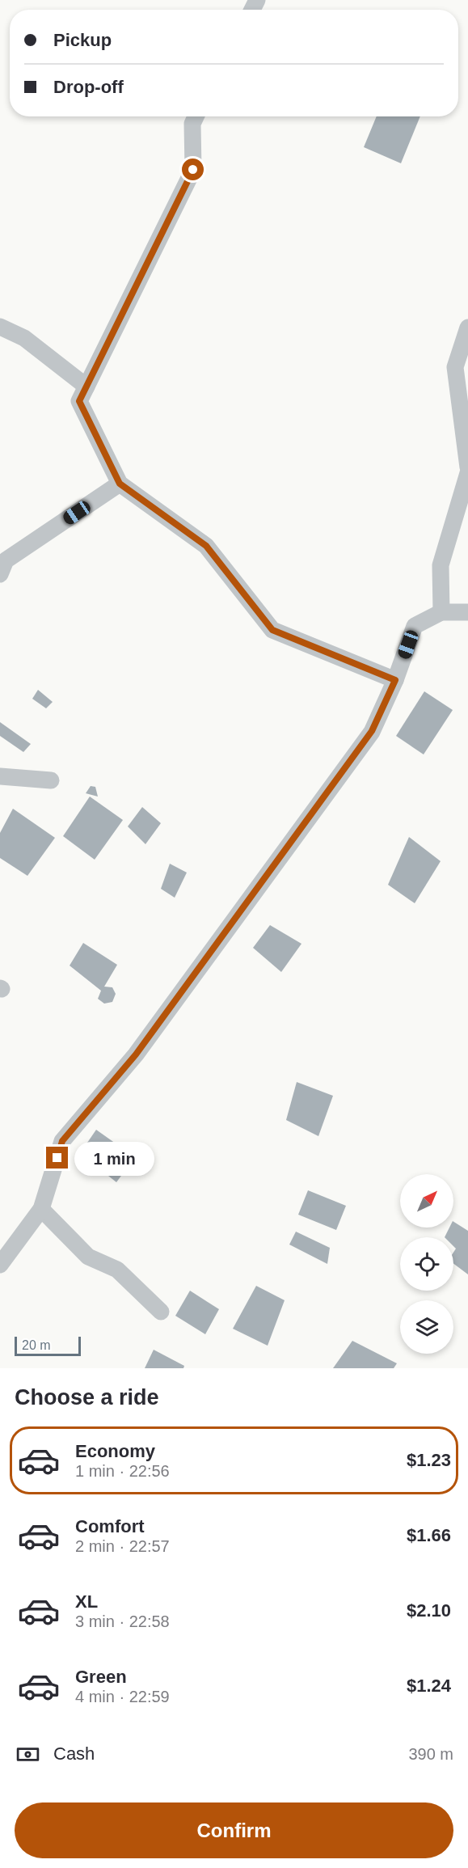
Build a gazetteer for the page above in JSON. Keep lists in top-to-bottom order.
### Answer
{
  "scale_bar": "20 m",
  "north": "top right",
  "page": {
    "banner": ["Pickup", "Drop-off"],
    "bubble": "1 min",
    "scale": "20 m",
    "heading": "Choose a ride",
    "list": [
      {
        "name": "Economy",
        "note": "1 min · 22:56",
        "value": "$1.23"
      },
      {
        "name": "Comfort",
        "note": "2 min · 22:57",
        "value": "$1.66"
      },
      {
        "name": "XL",
        "note": "3 min · 22:58",
        "value": "$2.10"
      },
      {
        "name": "Green",
        "note": "4 min · 22:59",
        "value": "$1.24"
      }
    ],
    "pay": ["Cash", "390 m"],
    "buttons": "Confirm"
  }
}
